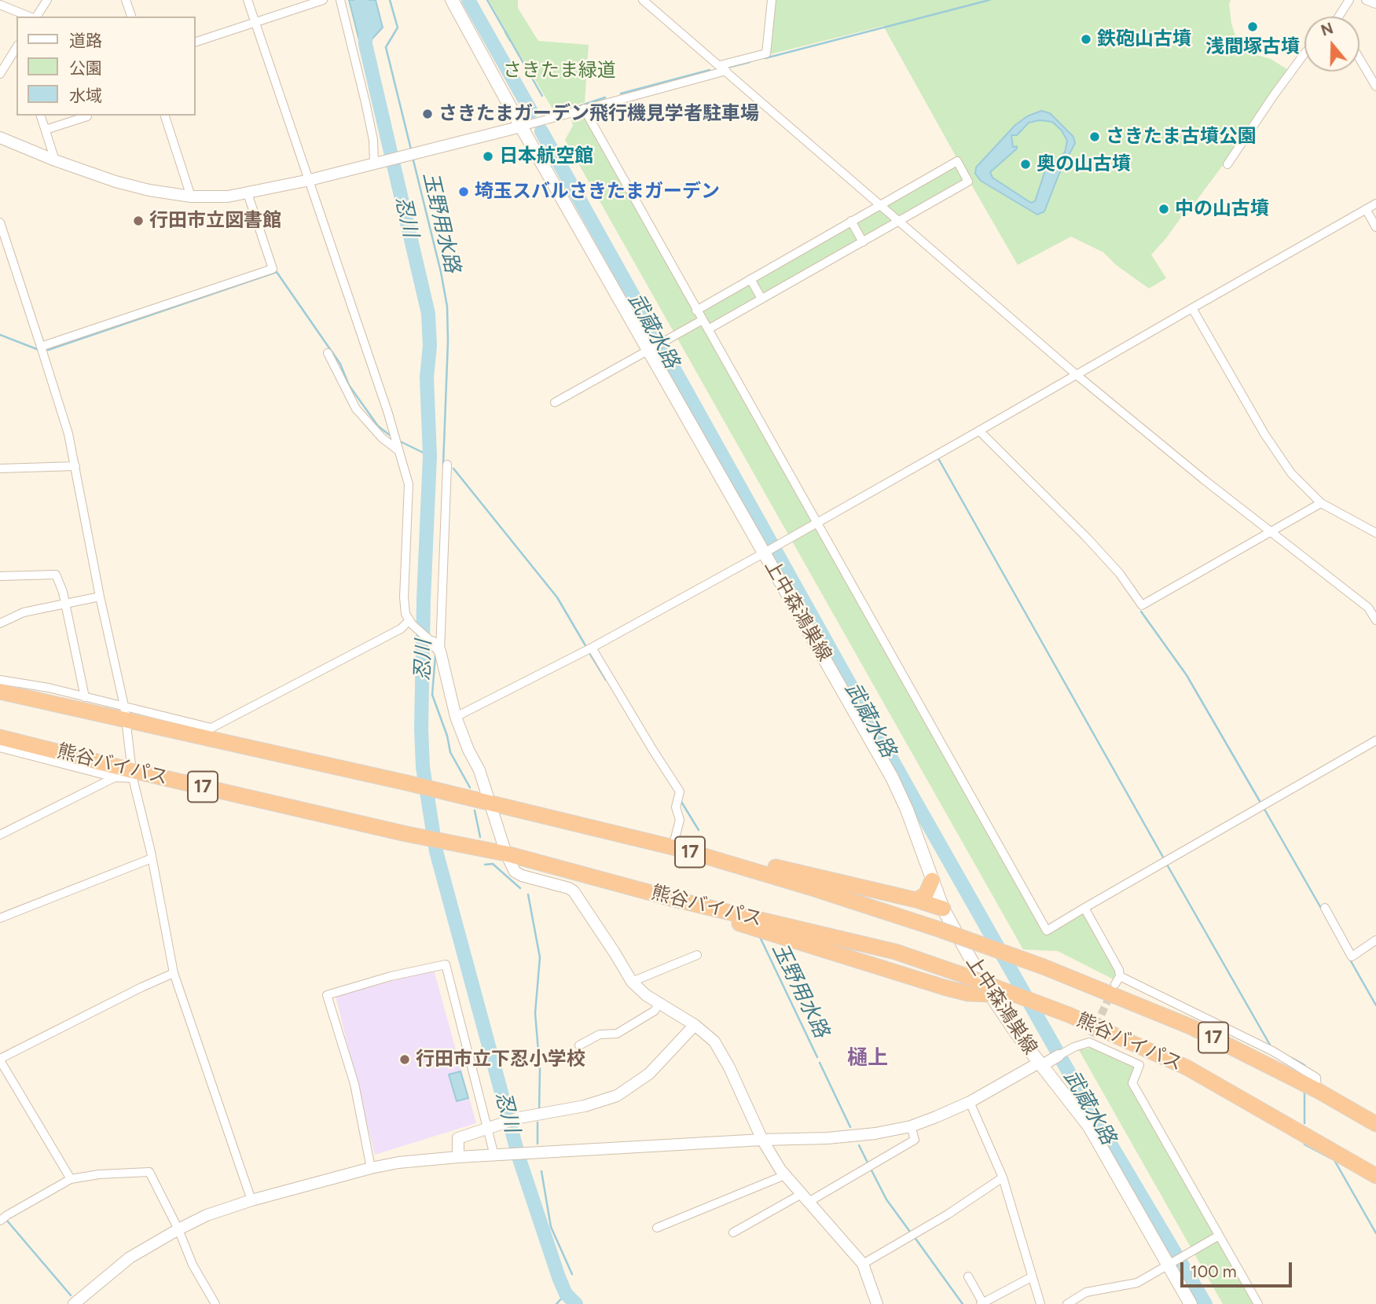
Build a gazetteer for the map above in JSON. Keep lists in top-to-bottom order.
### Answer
{
  "streets": {
    "highway": ["熊谷バイパス", "17"],
    "main road": ["上中森鴻巣線"]
  },
  "crossings": [
    ["上中森鴻巣線", "17"],
    ["熊谷バイパス", "17"]
  ],
  "districts": ["樋上"],
  "water": ["忍川", "玉野用水路", "武蔵水路"],
  "parks": ["さきたま緑道"],
  "places": [
    "浅間塚古墳",
    "鉄砲山古墳",
    "さきたまガーデン飛行機見学者駐車場",
    "さきたま古墳公園",
    "日本航空館",
    "奥の山古墳",
    "埼玉スバルさきたまガーデン",
    "中の山古墳",
    "行田市立図書館",
    "行田市立下忍小学校"
  ],
  "legend": ["道路", "公園", "水域"],
  "scale_bar": "100 m",
  "north": "top"
}
